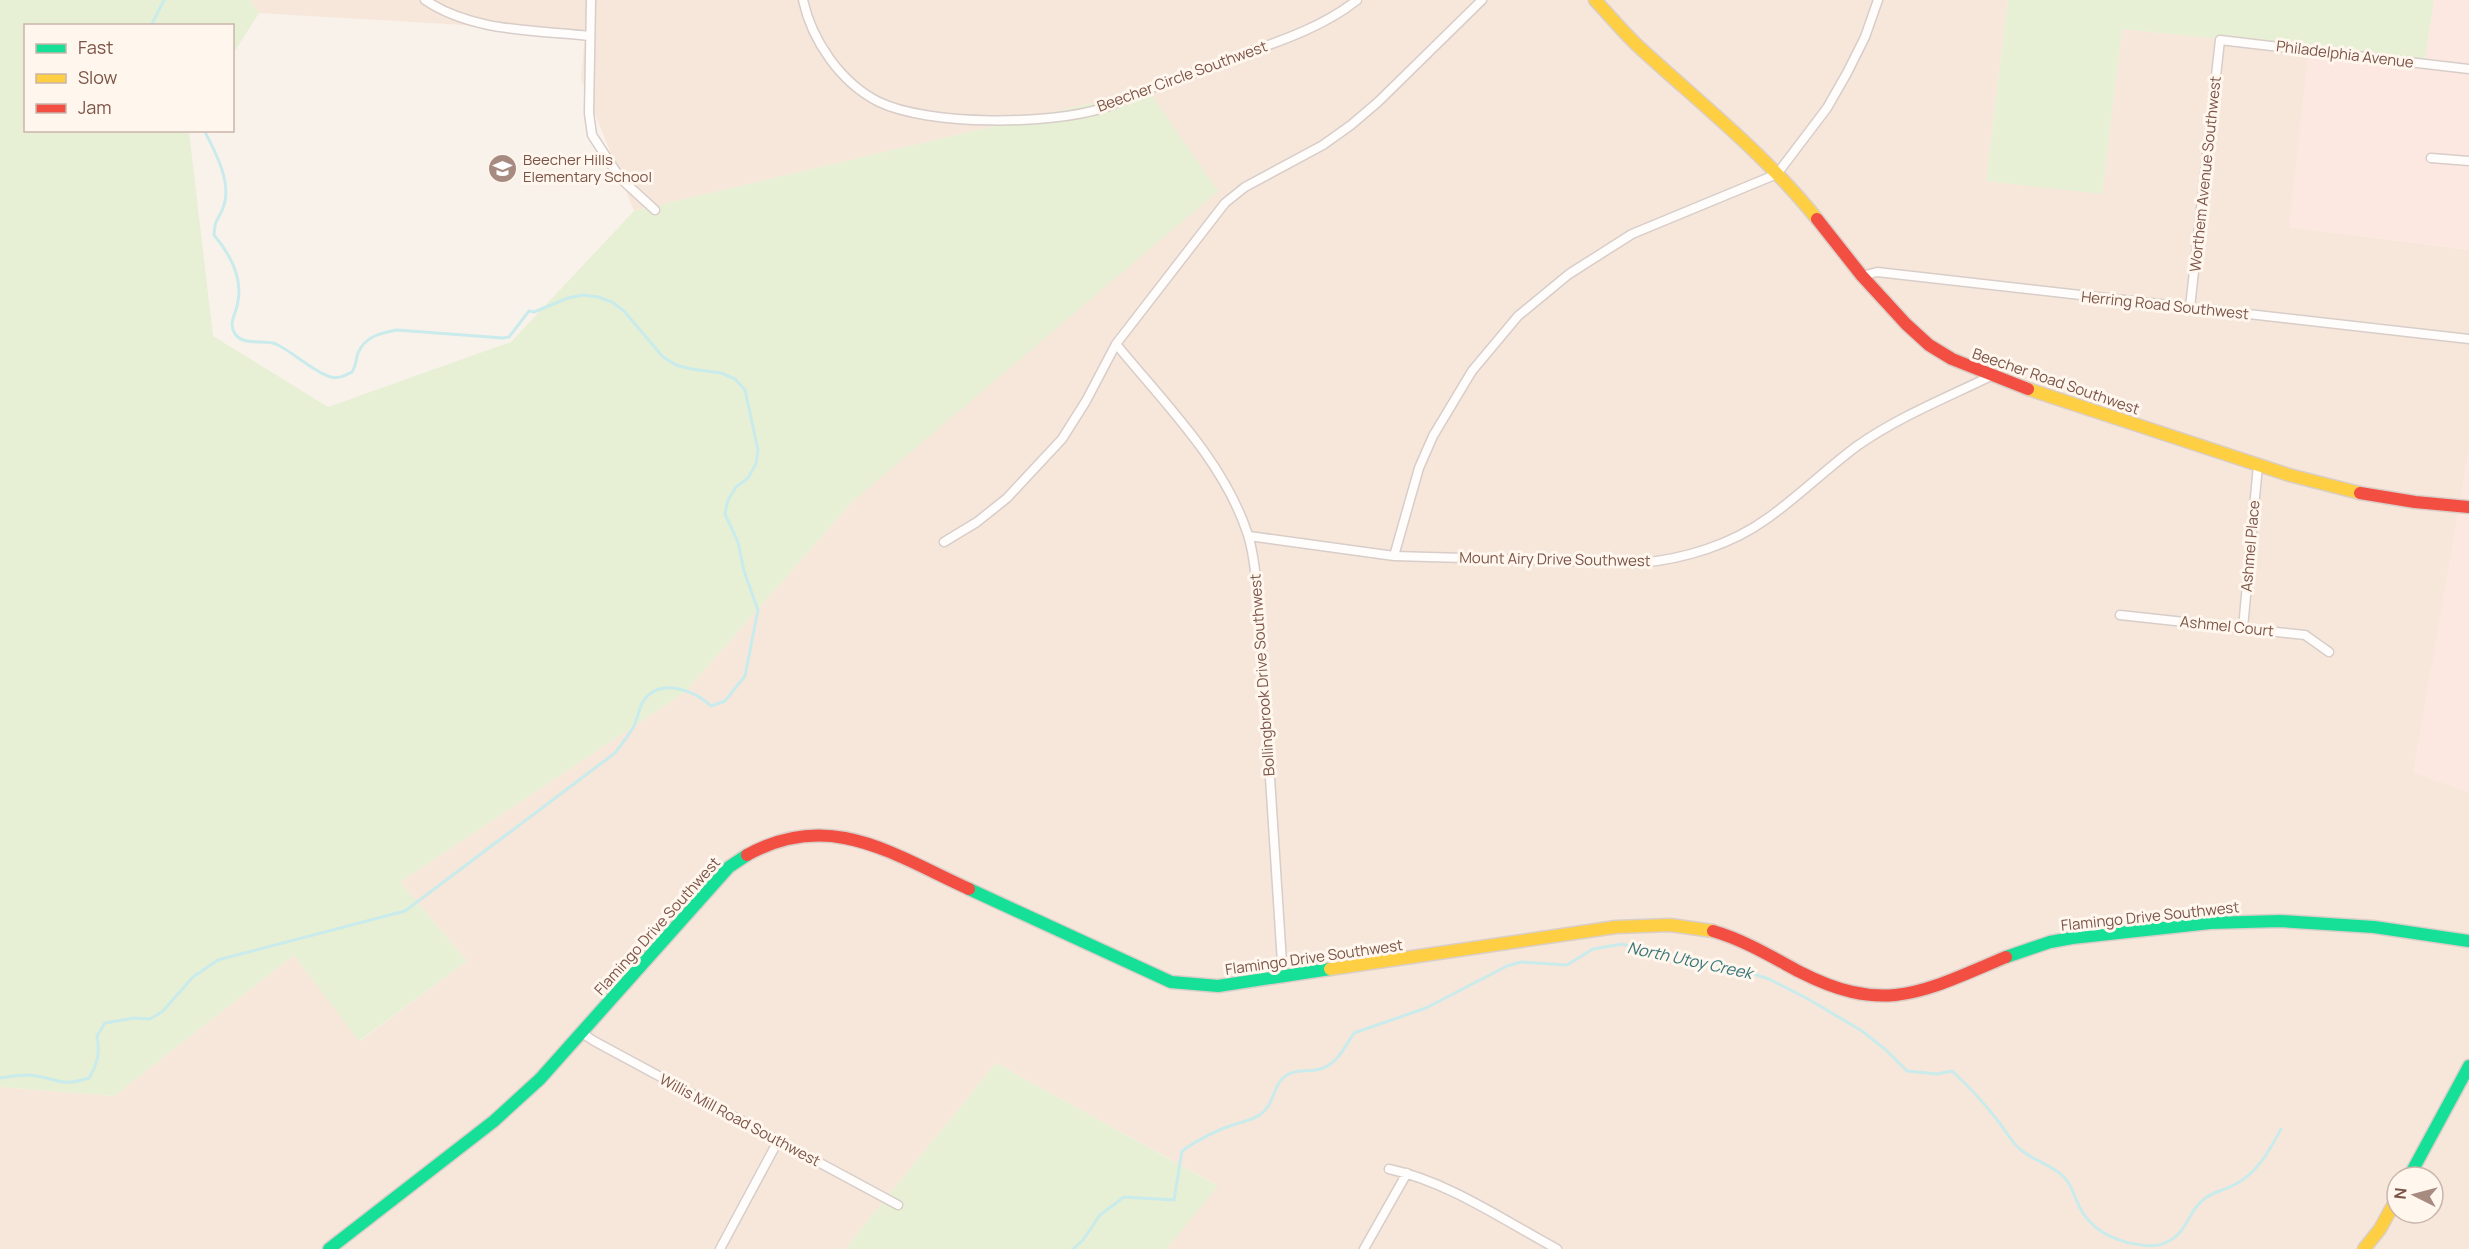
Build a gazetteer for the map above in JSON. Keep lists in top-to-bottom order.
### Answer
{
  "streets": {
    "street": [
      "Philadelphia Avenue",
      "Beecher Circle Southwest",
      "Worthem Avenue Southwest",
      "Herring Road Southwest",
      "Beecher Road Southwest",
      "Ashmel Place",
      "Mount Airy Drive Southwest",
      "Ashmel Court",
      "Bollingbrook Drive Southwest",
      "Flamingo Drive Southwest",
      "Willis Mill Road Southwest"
    ]
  },
  "crossings": [
    ["Philadelphia Avenue", "Worthem Avenue Southwest"],
    ["Worthem Avenue Southwest", "Herring Road Southwest"],
    ["Herring Road Southwest", "Beecher Road Southwest"],
    ["Beecher Road Southwest", "Ashmel Place"],
    ["Beecher Road Southwest", "Mount Airy Drive Southwest"],
    ["Ashmel Place", "Ashmel Court"],
    ["Mount Airy Drive Southwest", "Bollingbrook Drive Southwest"],
    ["Bollingbrook Drive Southwest", "Flamingo Drive Southwest"],
    ["Flamingo Drive Southwest", "Willis Mill Road Southwest"]
  ],
  "water": ["North Utoy Creek"],
  "places": {
    "school or university": ["Beecher Hills Elementary School"]
  },
  "legend": ["Fast", "Slow", "Jam"],
  "north": "left"
}
